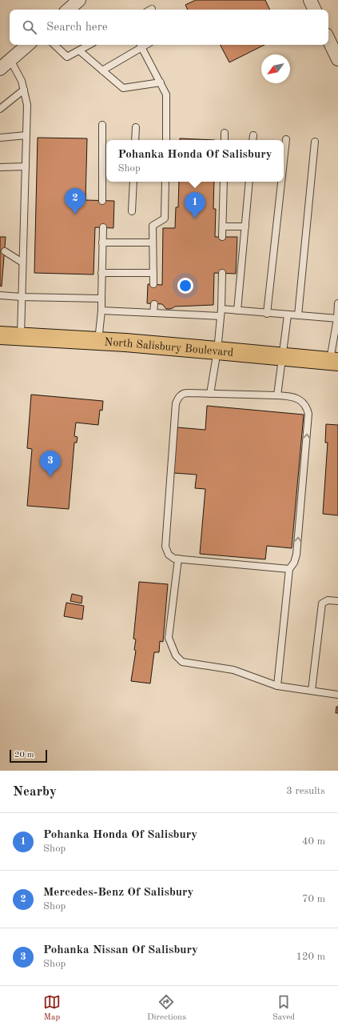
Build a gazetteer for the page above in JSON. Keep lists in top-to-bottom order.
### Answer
{
  "streets": {
    "main road": ["North Salisbury Boulevard"]
  },
  "scale_bar": "20 m",
  "north": "bottom left",
  "page": {
    "search": "Search here",
    "popup": ["Pohanka Honda Of Salisbury", "Shop"],
    "pins": ["2", "1", "3"],
    "scale": "20 m",
    "heading": ["Nearby", "3 results"],
    "list": [
      {
        "mark": "1",
        "name": "Pohanka Honda Of Salisbury",
        "note": "Shop",
        "value": "40 m"
      },
      {
        "mark": "2",
        "name": "Mercedes-Benz Of Salisbury",
        "note": "Shop",
        "value": "70 m"
      },
      {
        "mark": "3",
        "name": "Pohanka Nissan Of Salisbury",
        "note": "Shop",
        "value": "120 m"
      }
    ],
    "nav": ["Map", "Directions", "Saved"]
  }
}
